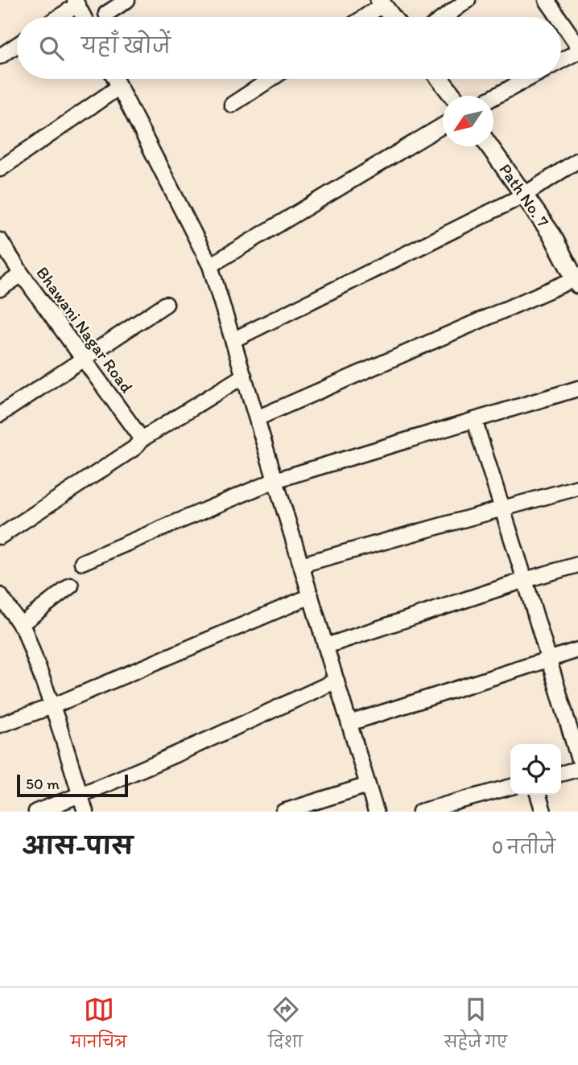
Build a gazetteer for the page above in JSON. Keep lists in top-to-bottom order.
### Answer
{
  "streets": {
    "street": ["Path No. 7", "Bhawani Nagar Road"]
  },
  "scale_bar": "50 m",
  "north": "bottom left",
  "page": {
    "search": "यहाँ खोजें",
    "scale": "50 m",
    "heading": ["आस-पास", "0 नतीजे"],
    "nav": ["मानचित्र", "दिशा", "सहेजे गए"]
  }
}
